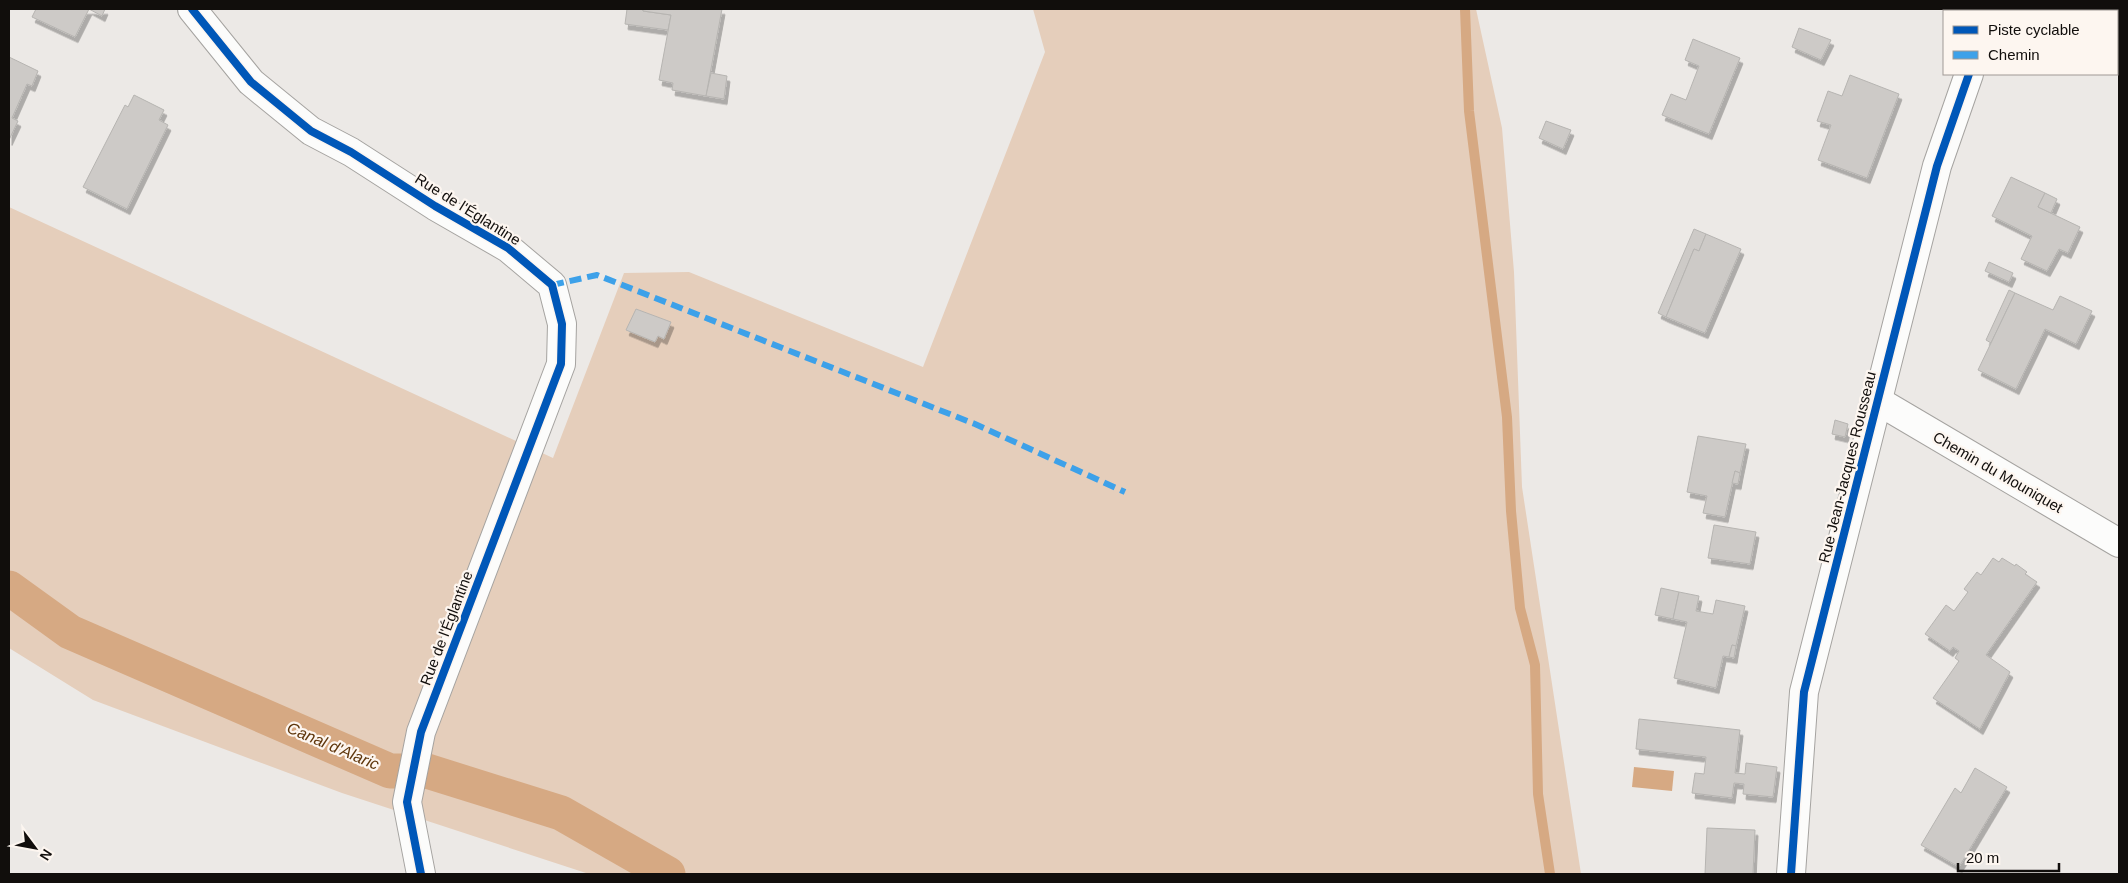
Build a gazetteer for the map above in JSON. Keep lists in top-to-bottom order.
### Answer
{
  "streets": {
    "street": ["Rue de l'Églantine", "Rue Jean-Jacques Rousseau", "Chemin du Mouniquet"]
  },
  "crossings": [
    ["Rue Jean-Jacques Rousseau", "Chemin du Mouniquet"]
  ],
  "water": ["Canal d'Alaric"],
  "legend": ["Piste cyclable", "Chemin"],
  "scale_bar": "20 m",
  "north": "bottom right"
}
